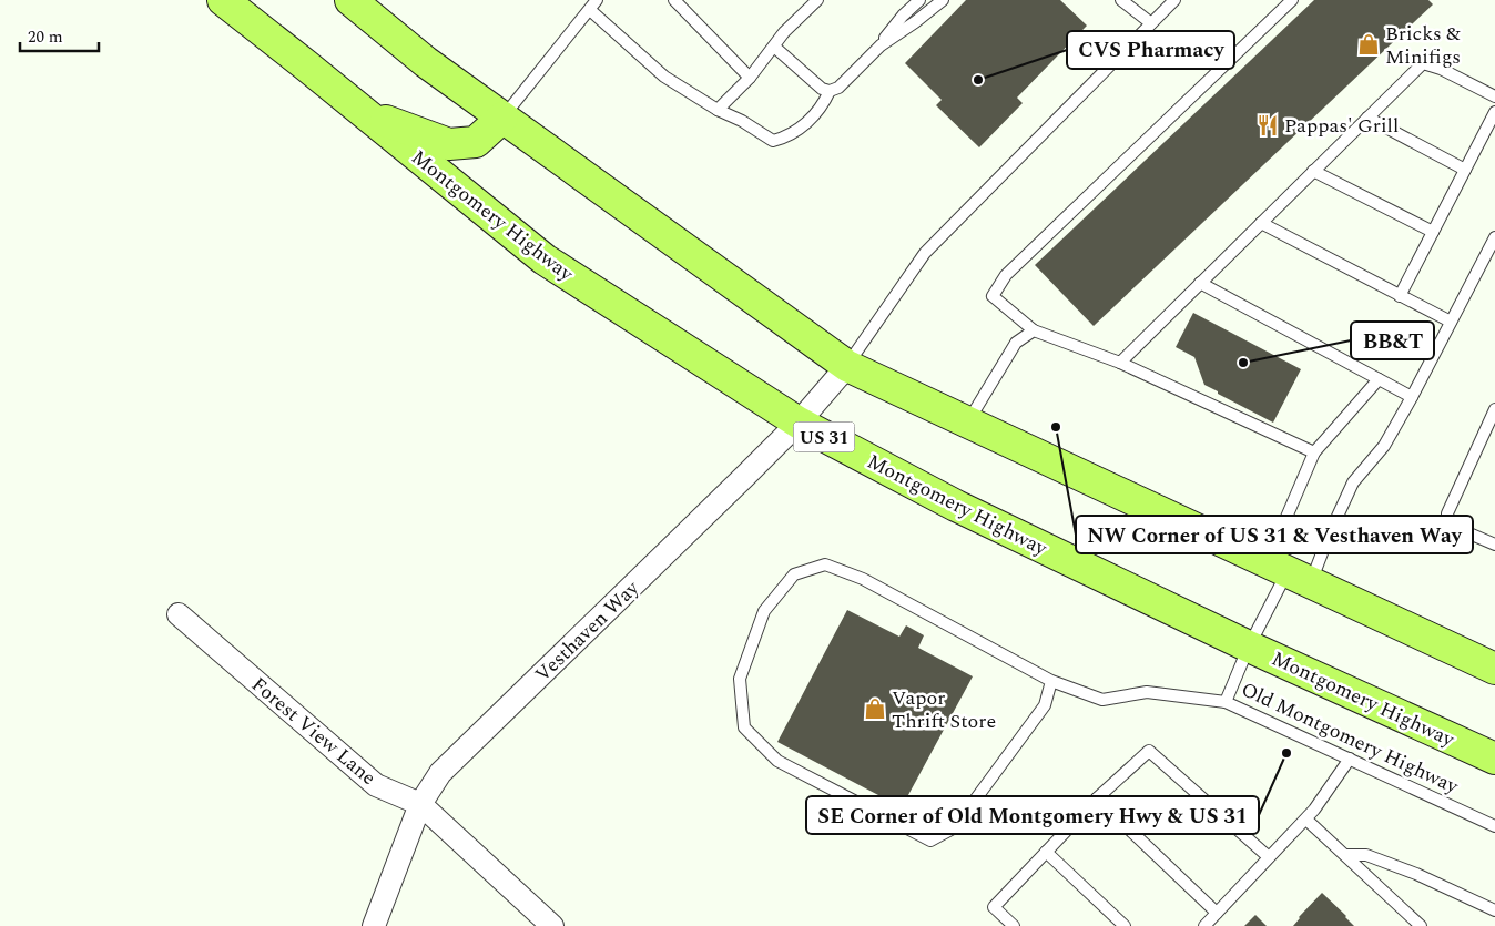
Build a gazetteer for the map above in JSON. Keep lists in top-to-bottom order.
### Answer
{
  "streets": {
    "main road": ["Montgomery Highway", "US 31"],
    "street": ["Vesthaven Way", "Forest View Lane"],
    "lane": ["Old Montgomery Highway"]
  },
  "crossings": [
    ["Montgomery Highway", "Vesthaven Way"],
    ["Montgomery Highway", "Old Montgomery Highway"],
    ["Vesthaven Way", "Forest View Lane"]
  ],
  "places": {
    "shop": ["Bricks & Minifigs", "Vapor Thrift Store"],
    "other": [
      "CVS Pharmacy",
      "BB&T",
      "NW Corner of US 31 & Vesthaven Way",
      "SE Corner of Old Montgomery Hwy & US 31"
    ],
    "restaurant": ["Pappas' Grill"]
  },
  "scale_bar": "20 m"
}
